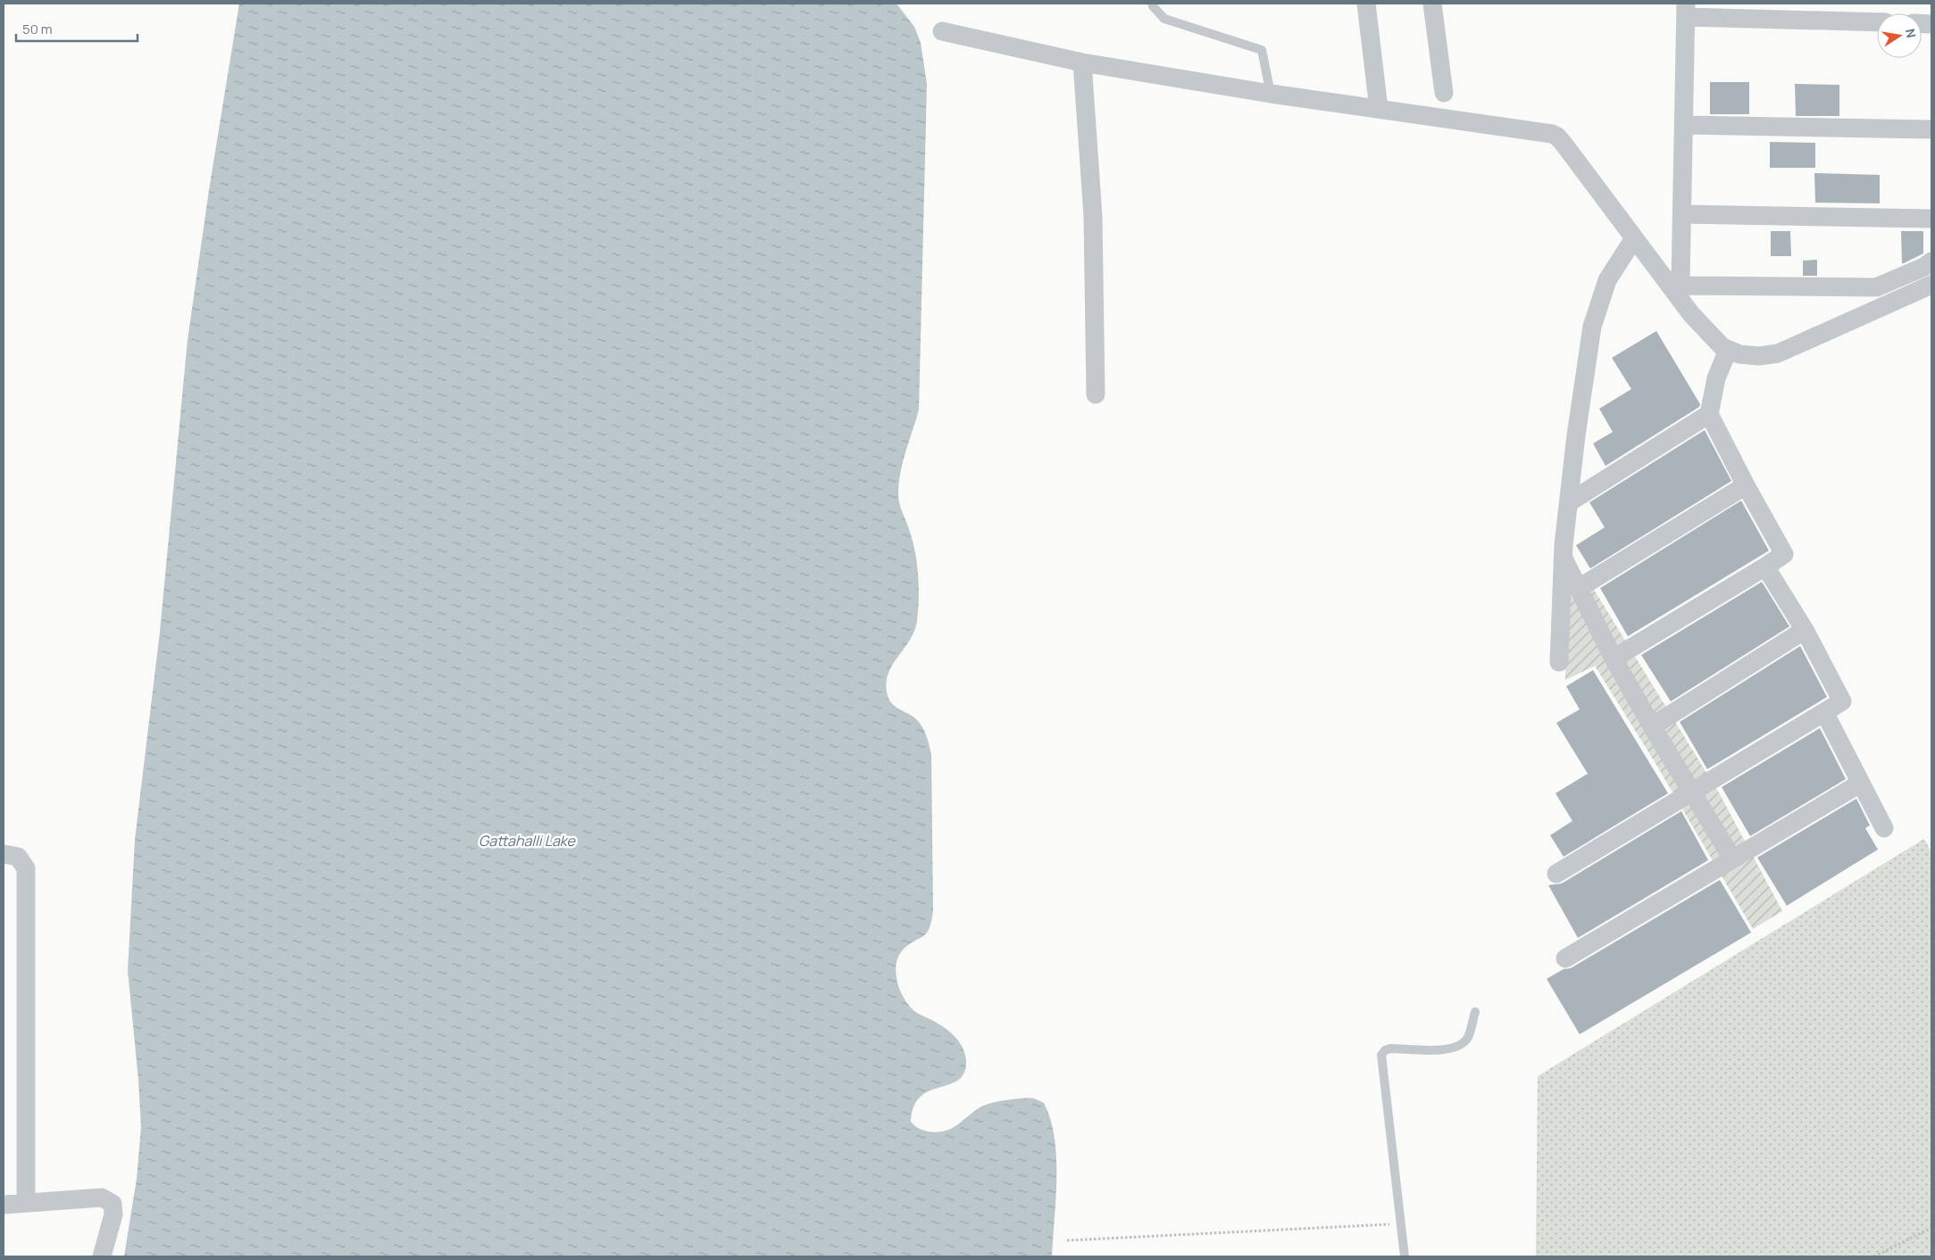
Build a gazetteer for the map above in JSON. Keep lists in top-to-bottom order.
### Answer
{
  "water": ["Gattahalli Lake"],
  "scale_bar": "50 m",
  "north": "right"
}
